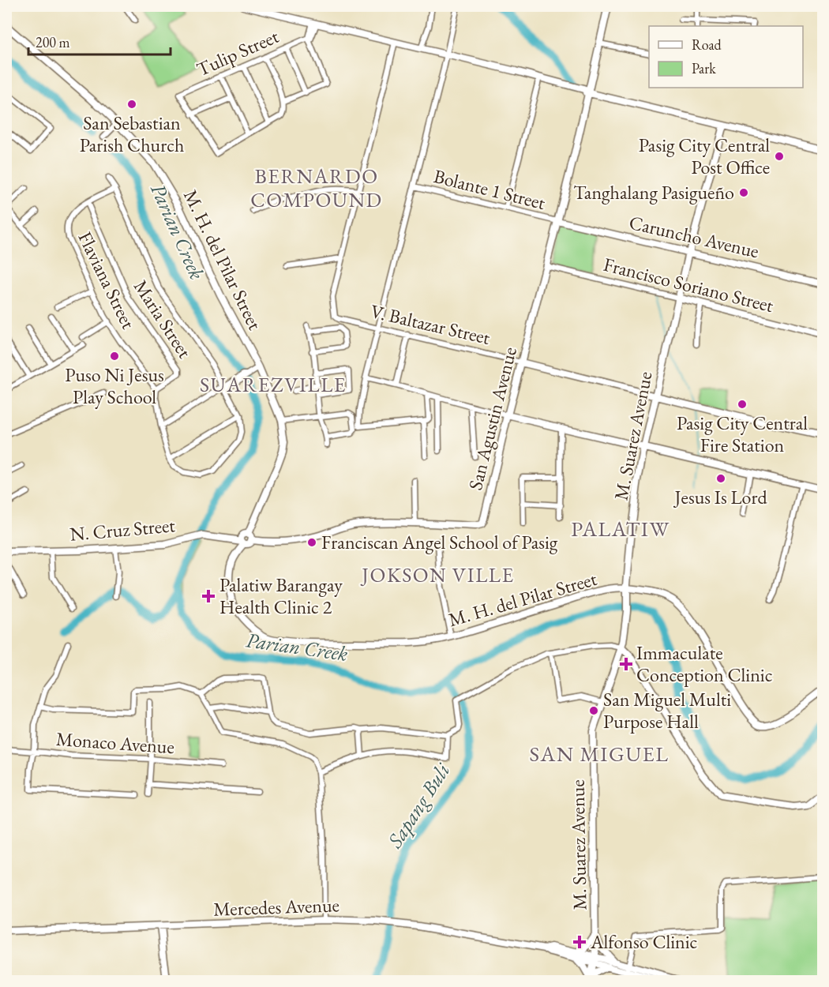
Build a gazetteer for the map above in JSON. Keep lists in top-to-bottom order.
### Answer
{
  "streets": {
    "street": [
      "Tulip Street",
      "Bolante 1 Street",
      "Caruncho Avenue",
      "M. H. del Pilar Street",
      "Flaviana Street",
      "Francisco Soriano Street",
      "Maria Street",
      "V. Baltazar Street",
      "San Agustin Avenue",
      "M. Suarez Avenue",
      "N. Cruz Street",
      "Monaco Avenue",
      "Mercedes Avenue"
    ]
  },
  "crossings": [
    ["Bolante 1 Street", "Caruncho Avenue"],
    ["Bolante 1 Street", "San Agustin Avenue"],
    ["Caruncho Avenue", "San Agustin Avenue"],
    ["Caruncho Avenue", "M. Suarez Avenue"],
    ["M. H. del Pilar Street", "San Agustin Avenue"],
    ["M. H. del Pilar Street", "M. Suarez Avenue"],
    ["M. H. del Pilar Street", "N. Cruz Street"],
    ["Flaviana Street", "Maria Street"],
    ["Francisco Soriano Street", "San Agustin Avenue"],
    ["Francisco Soriano Street", "M. Suarez Avenue"],
    ["V. Baltazar Street", "San Agustin Avenue"],
    ["V. Baltazar Street", "M. Suarez Avenue"],
    ["M. Suarez Avenue", "Mercedes Avenue"]
  ],
  "districts": [
    "BERNARDO COMPOUND",
    "SUAREZVILLE",
    "PALATIW",
    "JOKSON VILLE",
    "SAN MIGUEL"
  ],
  "water": ["Parian Creek", "Sapang Buli"],
  "places": {
    "other": [
      "San Sebastian Parish Church",
      "Pasig City Central Post Office",
      "Tanghalang Pasigueño",
      "Puso Ni Jesus Play School",
      "Pasig City Central Fire Station",
      "Jesus Is Lord",
      "Franciscan Angel School of Pasig",
      "San Miguel Multi Purpose Hall"
    ],
    "health": ["Palatiw Barangay Health Clinic 2", "Immaculate Conception Clinic", "Alfonso Clinic"]
  },
  "legend": ["Road", "Park"],
  "scale_bar": "200 m"
}
